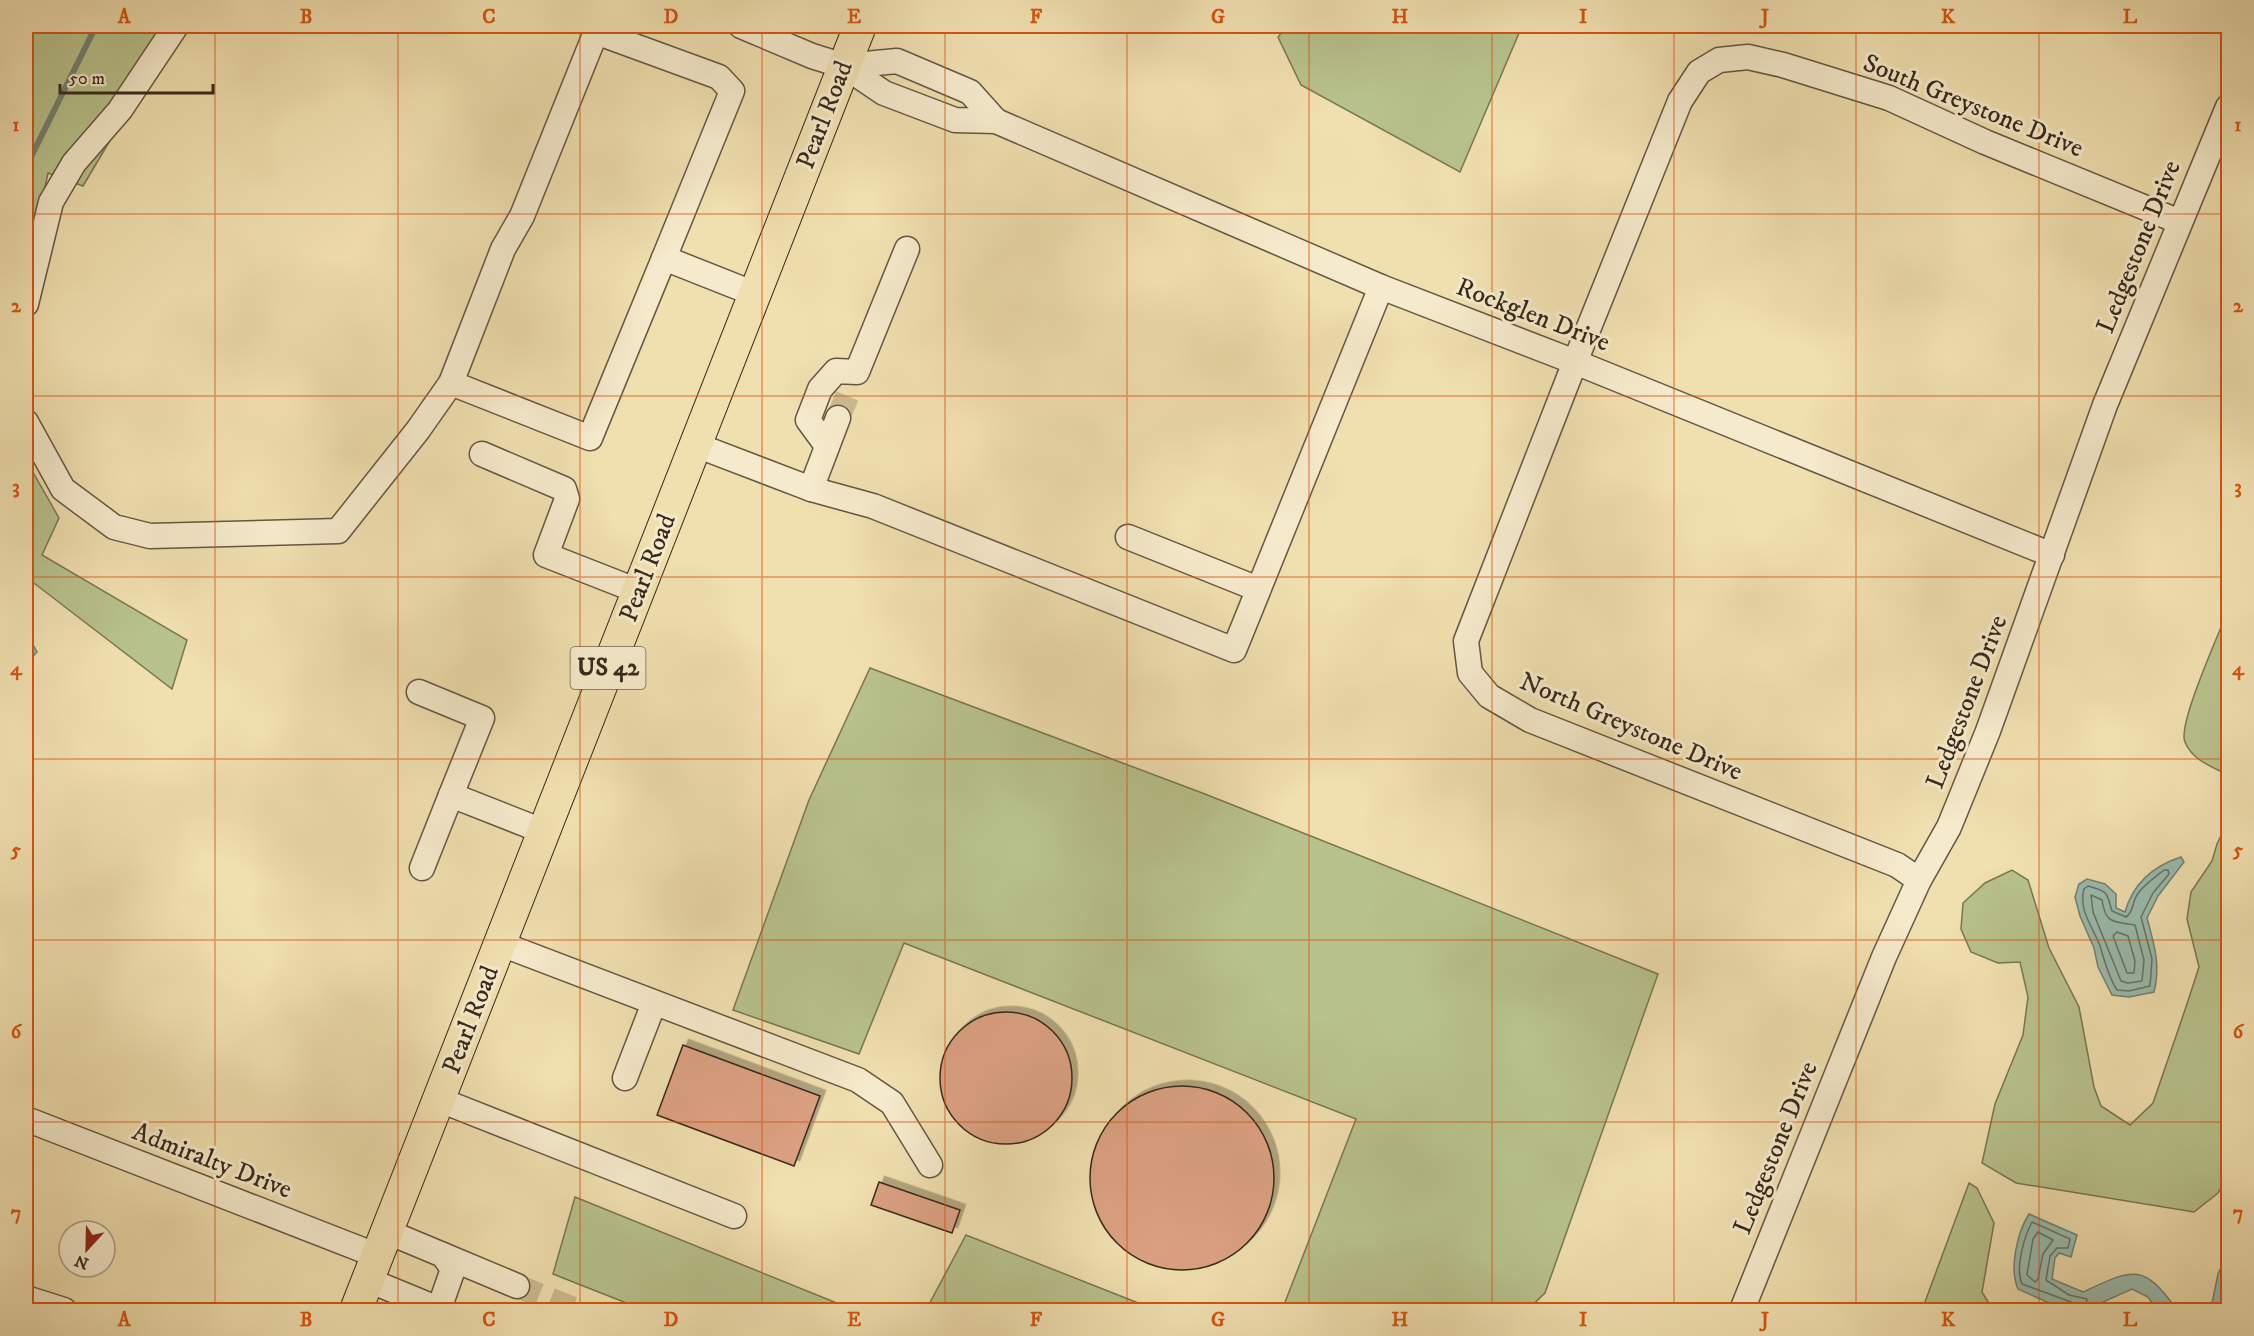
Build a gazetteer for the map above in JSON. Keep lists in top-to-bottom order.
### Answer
{
  "streets": {
    "main road": ["Pearl Road", "US 42"],
    "street": [
      "South Greystone Drive",
      "Ledgestone Drive",
      "Rockglen Drive",
      "North Greystone Drive",
      "Admiralty Drive"
    ]
  },
  "crossings": [
    ["South Greystone Drive", "Ledgestone Drive"],
    ["South Greystone Drive", "Rockglen Drive"],
    ["South Greystone Drive", "North Greystone Drive"],
    ["Pearl Road", "Rockglen Drive"],
    ["Pearl Road", "Admiralty Drive"],
    ["Ledgestone Drive", "Rockglen Drive"],
    ["Ledgestone Drive", "North Greystone Drive"],
    ["Rockglen Drive", "North Greystone Drive"]
  ],
  "scale_bar": "50 m",
  "north": "bottom",
  "grid": {
    "columns": [
      "A",
      "B",
      "C",
      "D",
      "E",
      "F",
      "G",
      "H",
      "I",
      "J",
      "K",
      "L"
    ],
    "rows": [
      "1",
      "2",
      "3",
      "4",
      "5",
      "6",
      "7"
    ]
  }
}
